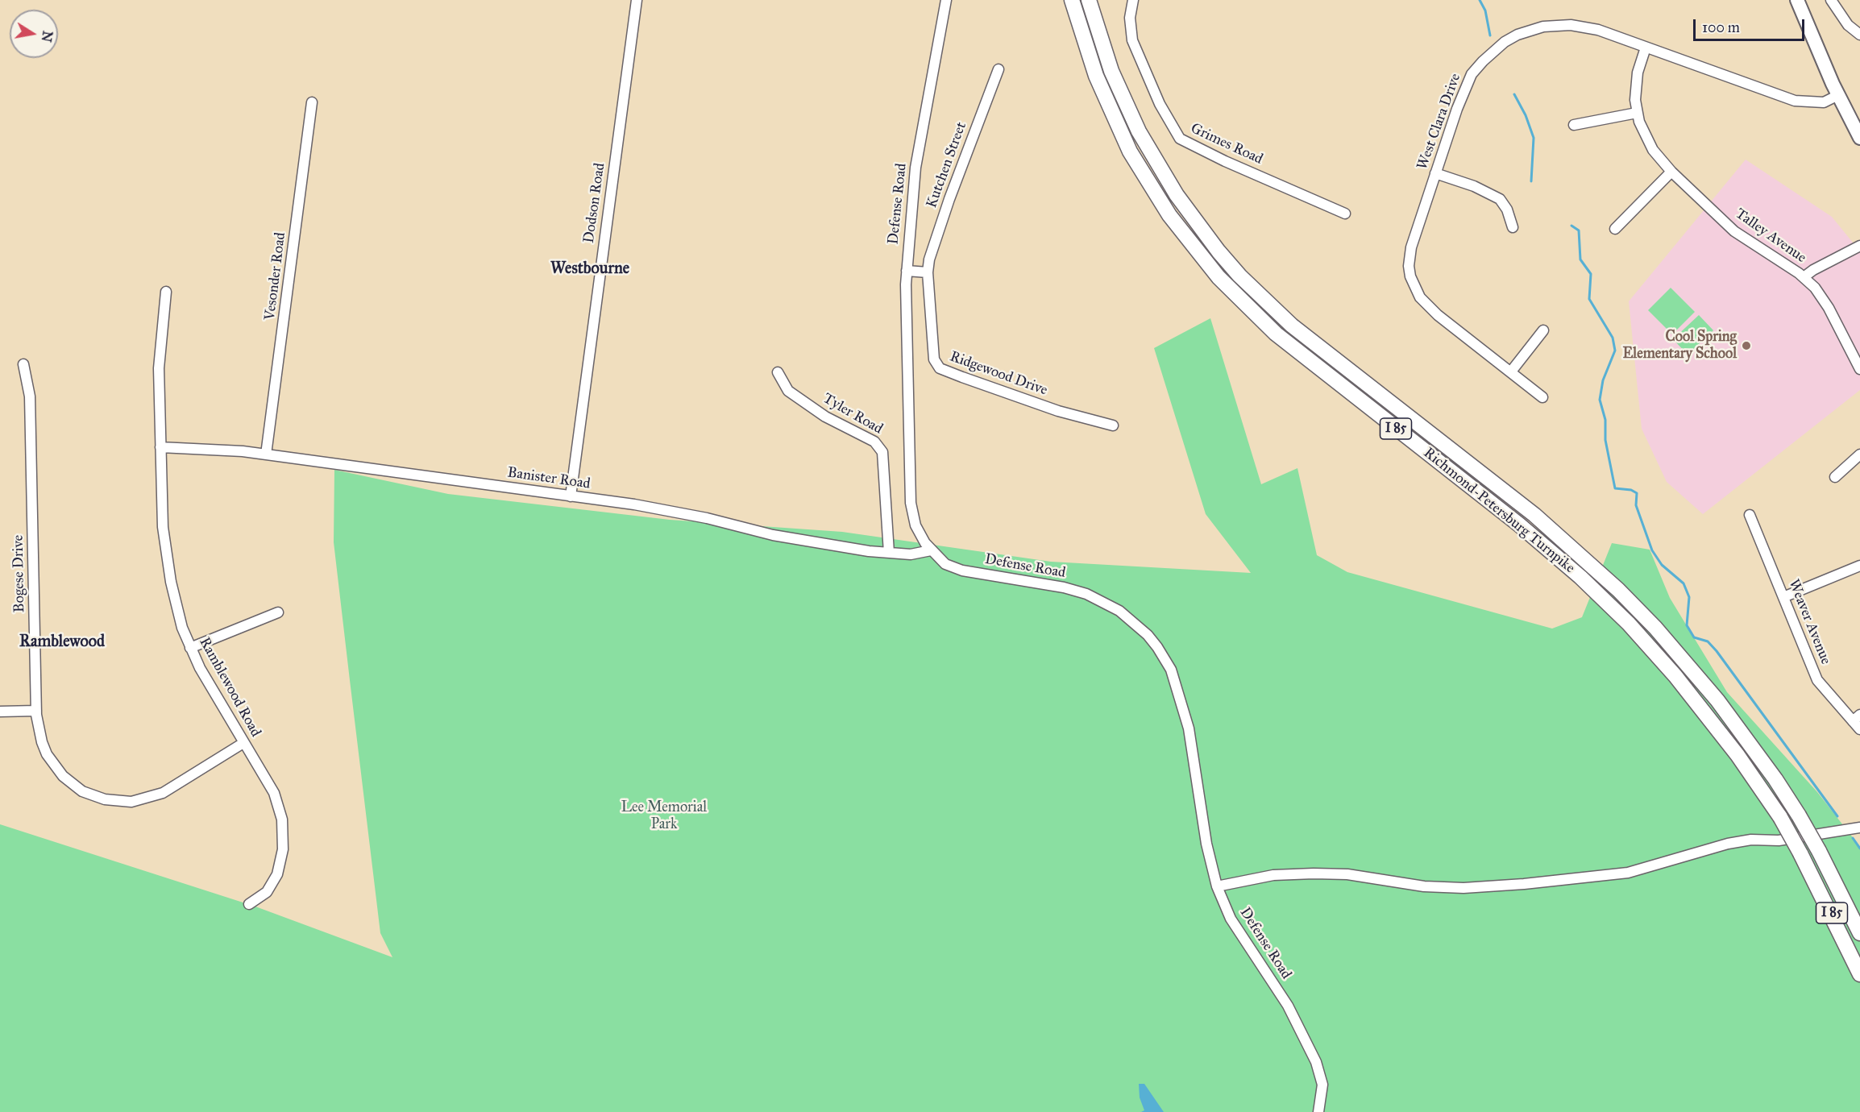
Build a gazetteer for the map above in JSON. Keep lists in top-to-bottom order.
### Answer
{
  "streets": {
    "highway": ["I 85", "Richmond-Petersburg Turnpike"],
    "street": [
      "West Clara Drive",
      "Grimes Road",
      "Kutchen Street",
      "Dodson Road",
      "Defense Road",
      "Talley Avenue",
      "Vesonder Road",
      "Ridgewood Drive",
      "Tyler Road",
      "Banister Road",
      "Bogese Drive",
      "Weaver Avenue",
      "Ramblewood Road"
    ]
  },
  "crossings": [
    ["West Clara Drive", "Talley Avenue"],
    ["Kutchen Street", "Ridgewood Drive"],
    ["Dodson Road", "Banister Road"],
    ["Defense Road", "Banister Road"],
    ["Vesonder Road", "Banister Road"],
    ["Tyler Road", "Banister Road"],
    ["Banister Road", "Ramblewood Road"],
    ["Bogese Drive", "Ramblewood Road"]
  ],
  "districts": ["Westbourne", "Ramblewood"],
  "parks": ["Lee Memorial Park"],
  "places": ["Cool Spring Elementary School"],
  "scale_bar": "100 m",
  "north": "right"
}
